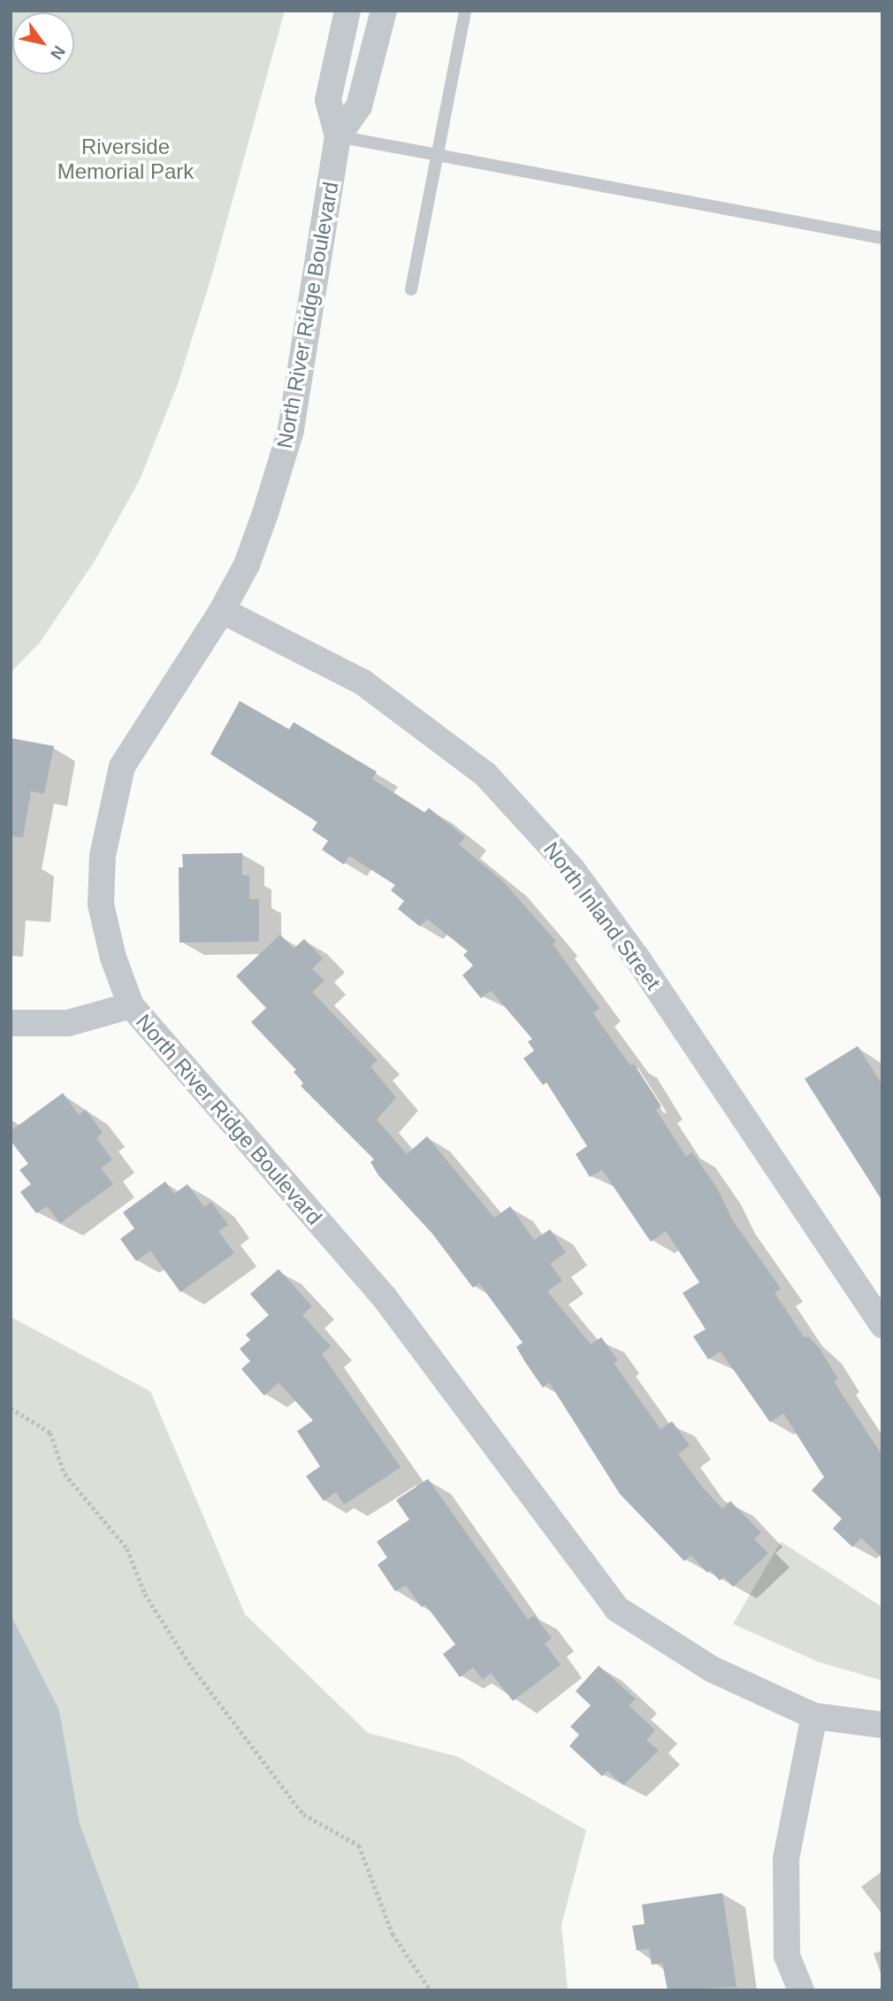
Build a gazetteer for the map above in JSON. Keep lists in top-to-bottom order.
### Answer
{
  "streets": {
    "street": ["North River Ridge Boulevard", "North Inland Street"]
  },
  "crossings": [
    ["North River Ridge Boulevard", "North Inland Street"]
  ],
  "parks": ["Riverside Memorial Park"],
  "north": "bottom right"
}
